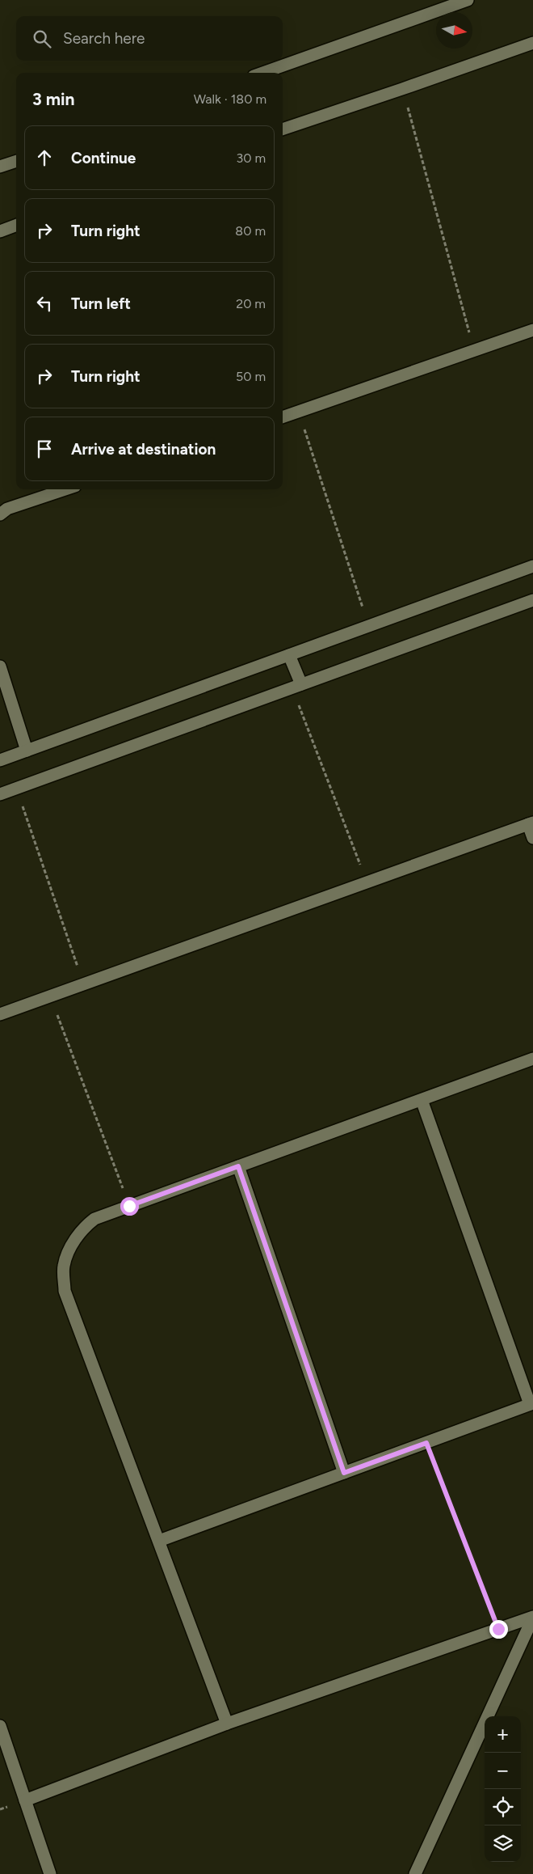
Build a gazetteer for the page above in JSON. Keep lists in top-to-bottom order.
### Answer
{
  "north": "right",
  "page": {
    "search": "Search here",
    "heading": ["3 min", "Walk · 180 m"],
    "list": [
      ["Continue", "30 m"],
      ["Turn right", "80 m"],
      ["Turn left", "20 m"],
      ["Turn right", "50 m"],
      "Arrive at destination"
    ],
    "map_buttons": ["+", "−"]
  }
}
